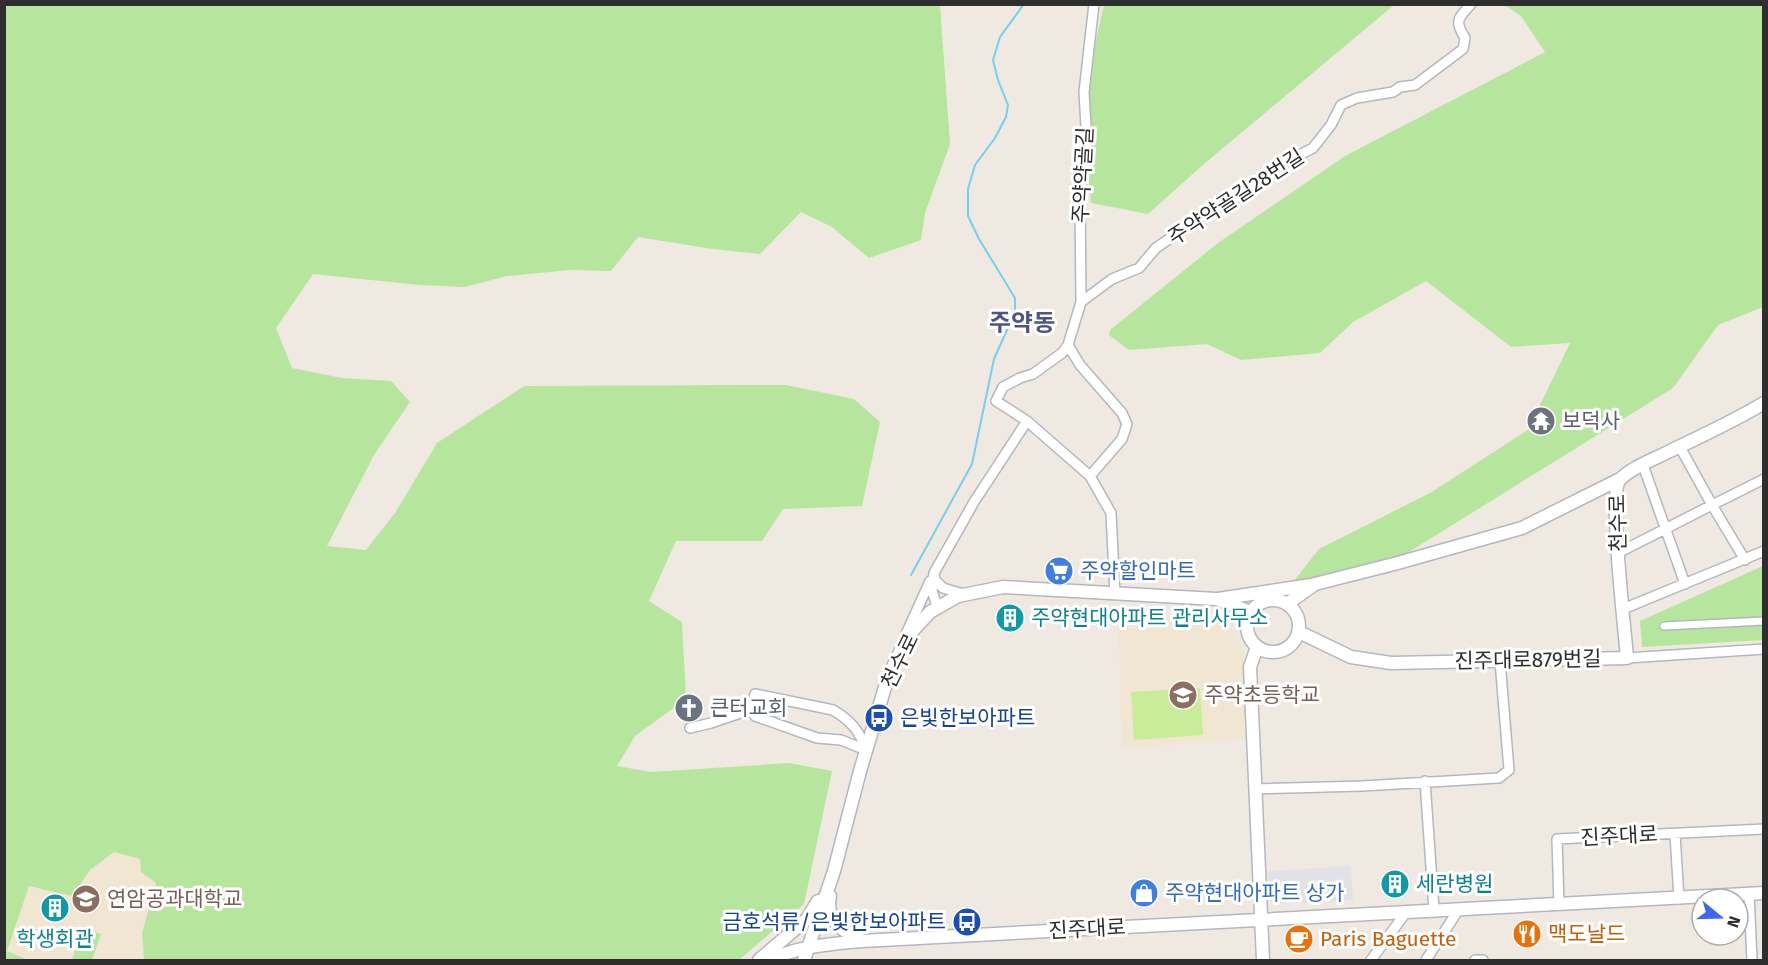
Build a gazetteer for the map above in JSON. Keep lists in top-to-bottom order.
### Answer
{
  "streets": {
    "street": [
      "주약약골길",
      "주약약골길28번길",
      "천수로",
      "진주대로879번길",
      "진주대로"
    ]
  },
  "crossings": [
    ["주약약골길", "주약약골길28번길"],
    ["천수로", "진주대로879번길"],
    ["천수로", "진주대로"]
  ],
  "districts": ["주약동"],
  "places": {
    "temple": ["보덕사"],
    "supermarket": ["주약할인마트"],
    "building": ["주약현대아파트 관리사무소", "세란병원", "학생회관"],
    "school or university": ["주약초등학교", "연암공과대학교"],
    "church": ["큰터교회"],
    "bus stop": ["은빛한보아파트", "금호석류/은빛한보아파트"],
    "shop": ["주약현대아파트 상가"],
    "restaurant": ["맥도날드"],
    "cafe": ["Paris Baguette"]
  },
  "north": "right"
}
